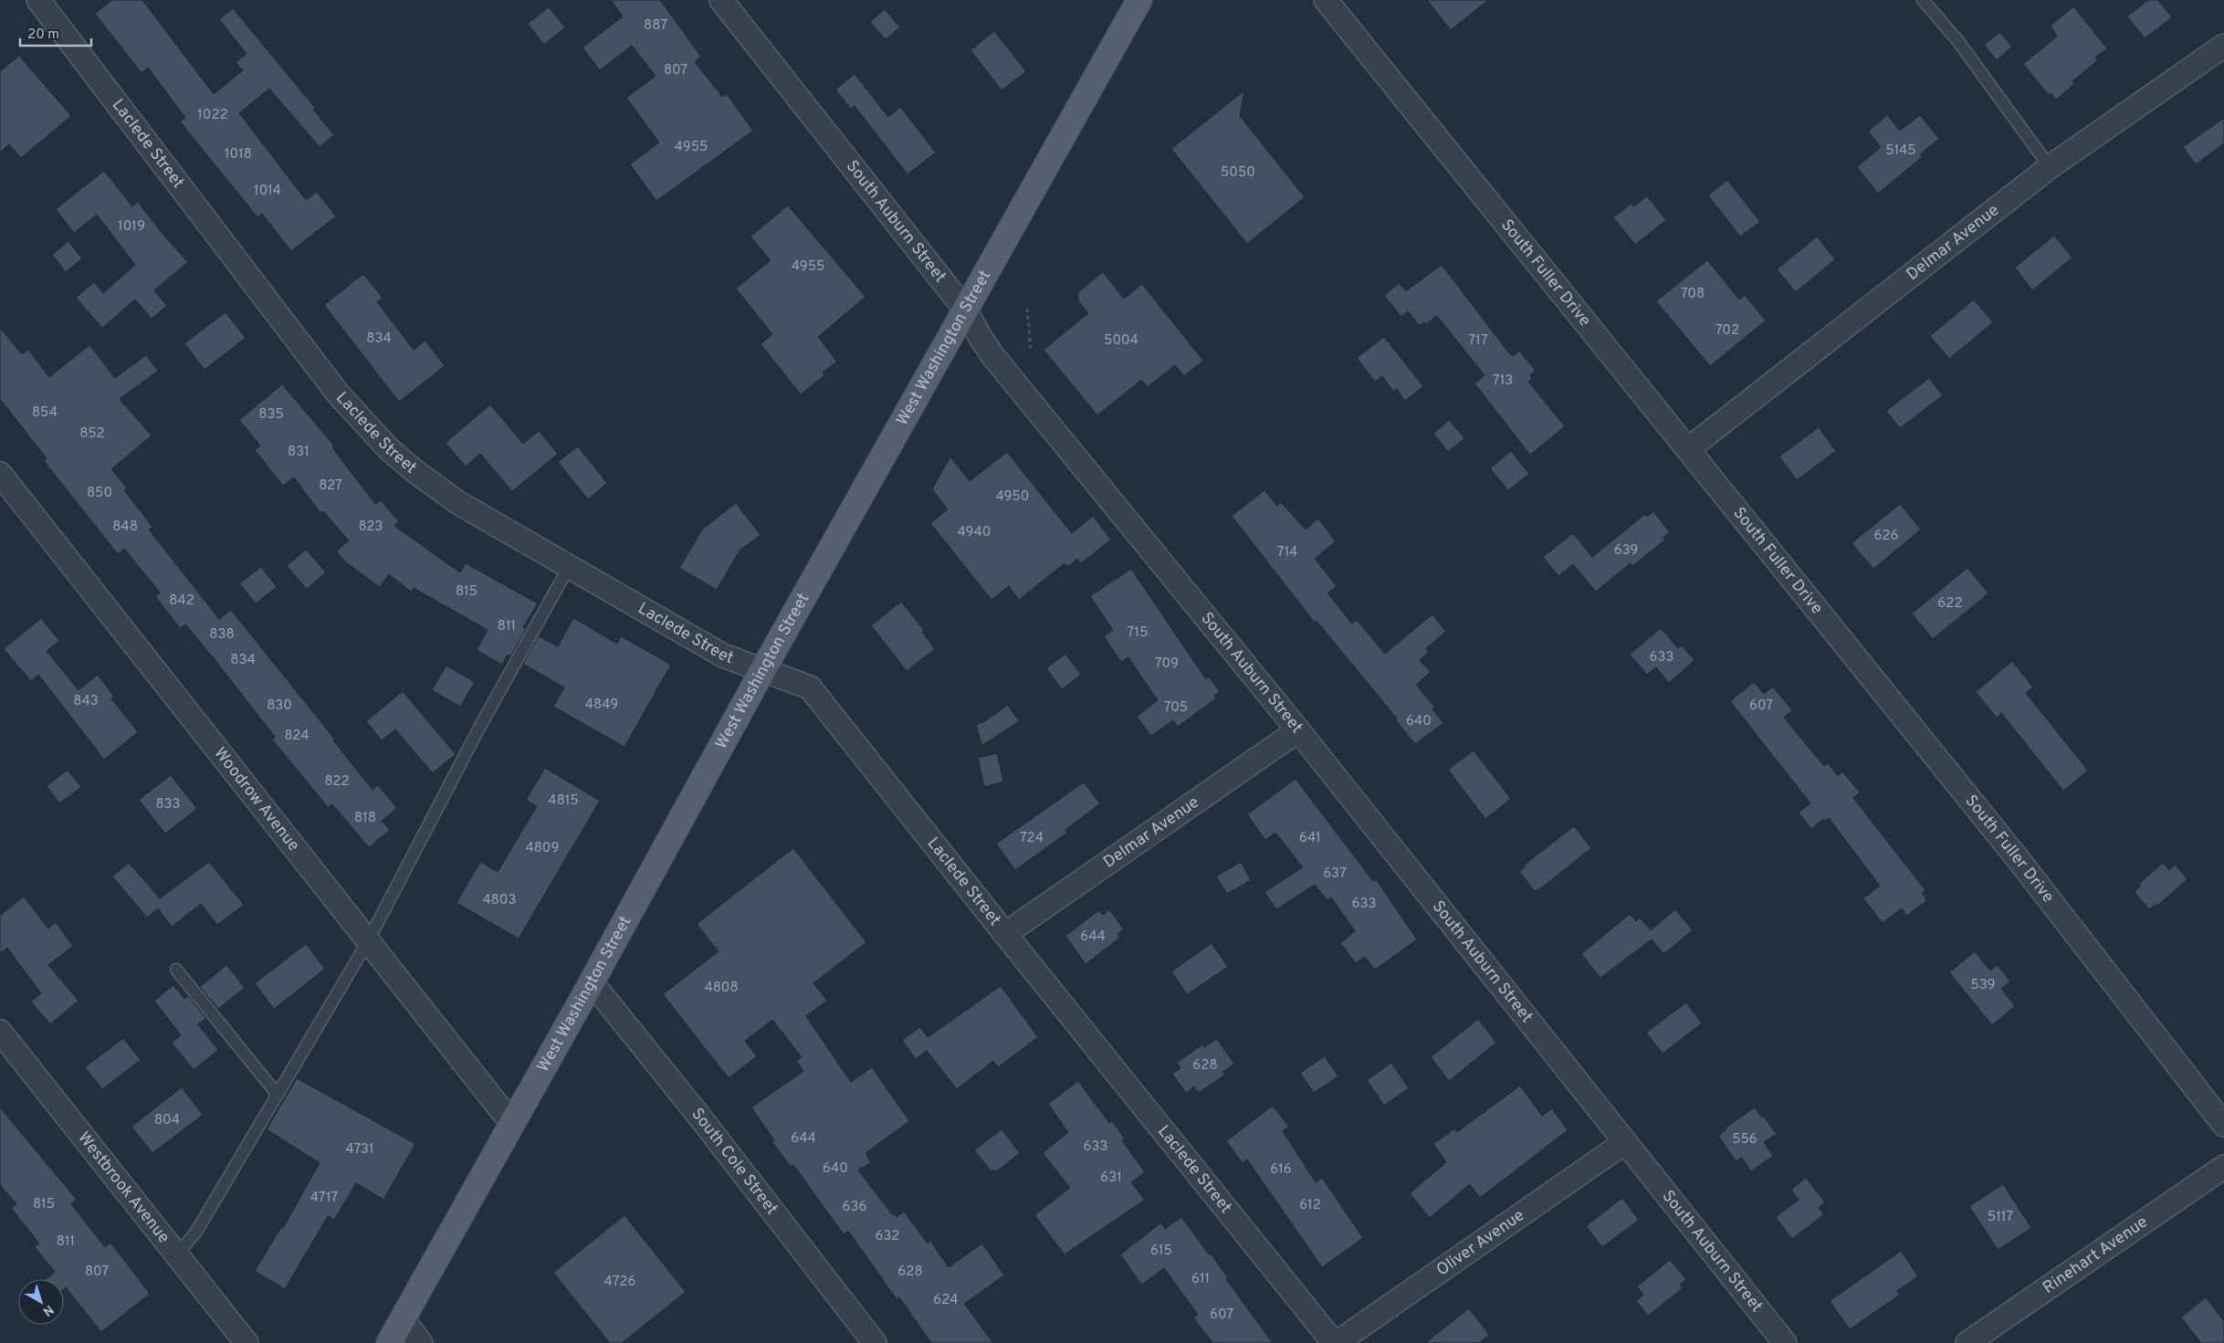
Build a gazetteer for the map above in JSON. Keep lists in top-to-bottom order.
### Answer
{
  "streets": {
    "main road": ["West Washington Street"],
    "street": [
      "Laclede Street",
      "South Auburn Street",
      "Delmar Avenue",
      "South Fuller Drive",
      "Woodrow Avenue",
      "South Cole Street",
      "Westbrook Avenue",
      "Oliver Avenue",
      "Rinehart Avenue"
    ]
  },
  "crossings": [
    ["Laclede Street", "Delmar Avenue"],
    ["Laclede Street", "West Washington Street"],
    ["Laclede Street", "Oliver Avenue"],
    ["South Auburn Street", "Delmar Avenue"],
    ["South Auburn Street", "West Washington Street"],
    ["South Auburn Street", "Oliver Avenue"],
    ["Delmar Avenue", "South Fuller Drive"],
    ["West Washington Street", "Woodrow Avenue"],
    ["West Washington Street", "South Cole Street"]
  ],
  "house_numbers": [
    "887",
    "807",
    "1022",
    "4955",
    "5145",
    "1018",
    "5050",
    "1014",
    "1019",
    "4955",
    "708",
    "702",
    "834",
    "5004",
    "717",
    "713",
    "854",
    "835",
    "852",
    "831",
    "827",
    "850",
    "4950",
    "848",
    "823",
    "4940",
    "626",
    "639",
    "714",
    "815",
    "842",
    "622",
    "811",
    "715",
    "838",
    "633",
    "834",
    "709",
    "843",
    "4849",
    "830",
    "607",
    "705",
    "640",
    "824",
    "822",
    "4815",
    "833",
    "818",
    "724",
    "641",
    "4809",
    "637",
    "4803",
    "633",
    "644",
    "539",
    "4808",
    "628",
    "804",
    "644",
    "556",
    "633",
    "4731",
    "640",
    "616",
    "631",
    "4717",
    "815",
    "612",
    "636",
    "5117",
    "632",
    "811",
    "615",
    "807",
    "628",
    "611",
    "4726",
    "624",
    "607"
  ],
  "scale_bar": "20 m",
  "north": "bottom right"
}
